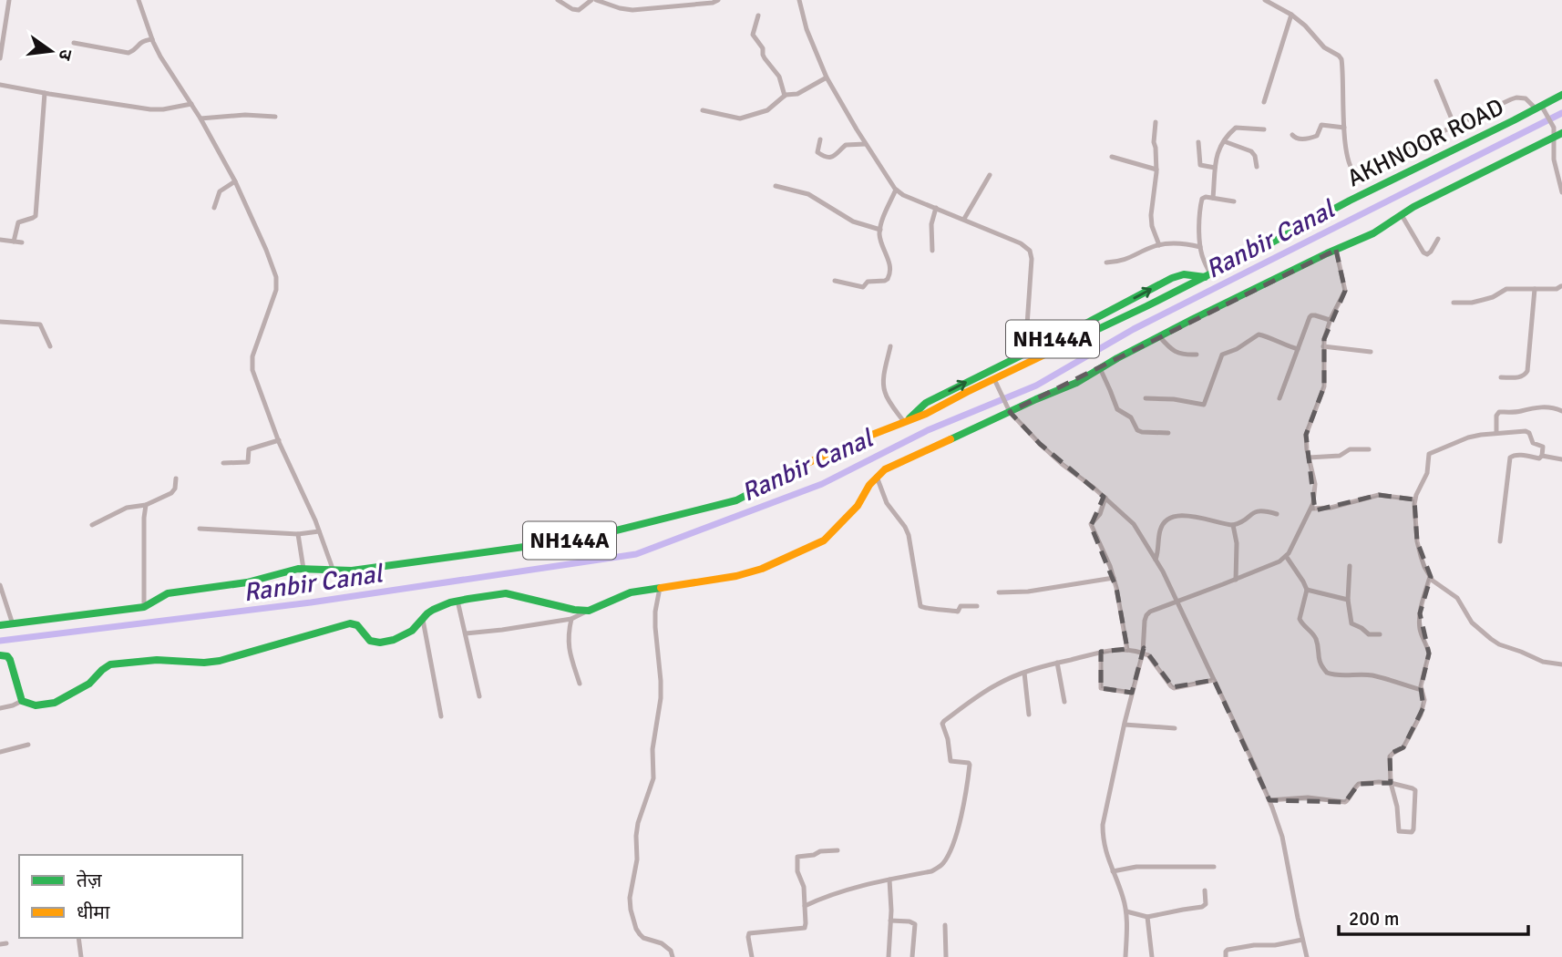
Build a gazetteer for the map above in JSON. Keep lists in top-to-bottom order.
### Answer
{
  "streets": {
    "main road": ["AKHNOOR ROAD", "NH144A"]
  },
  "water": ["Ranbir Canal"],
  "legend": ["तेज़", "धीमा"],
  "scale_bar": "200 m",
  "north": "right"
}
